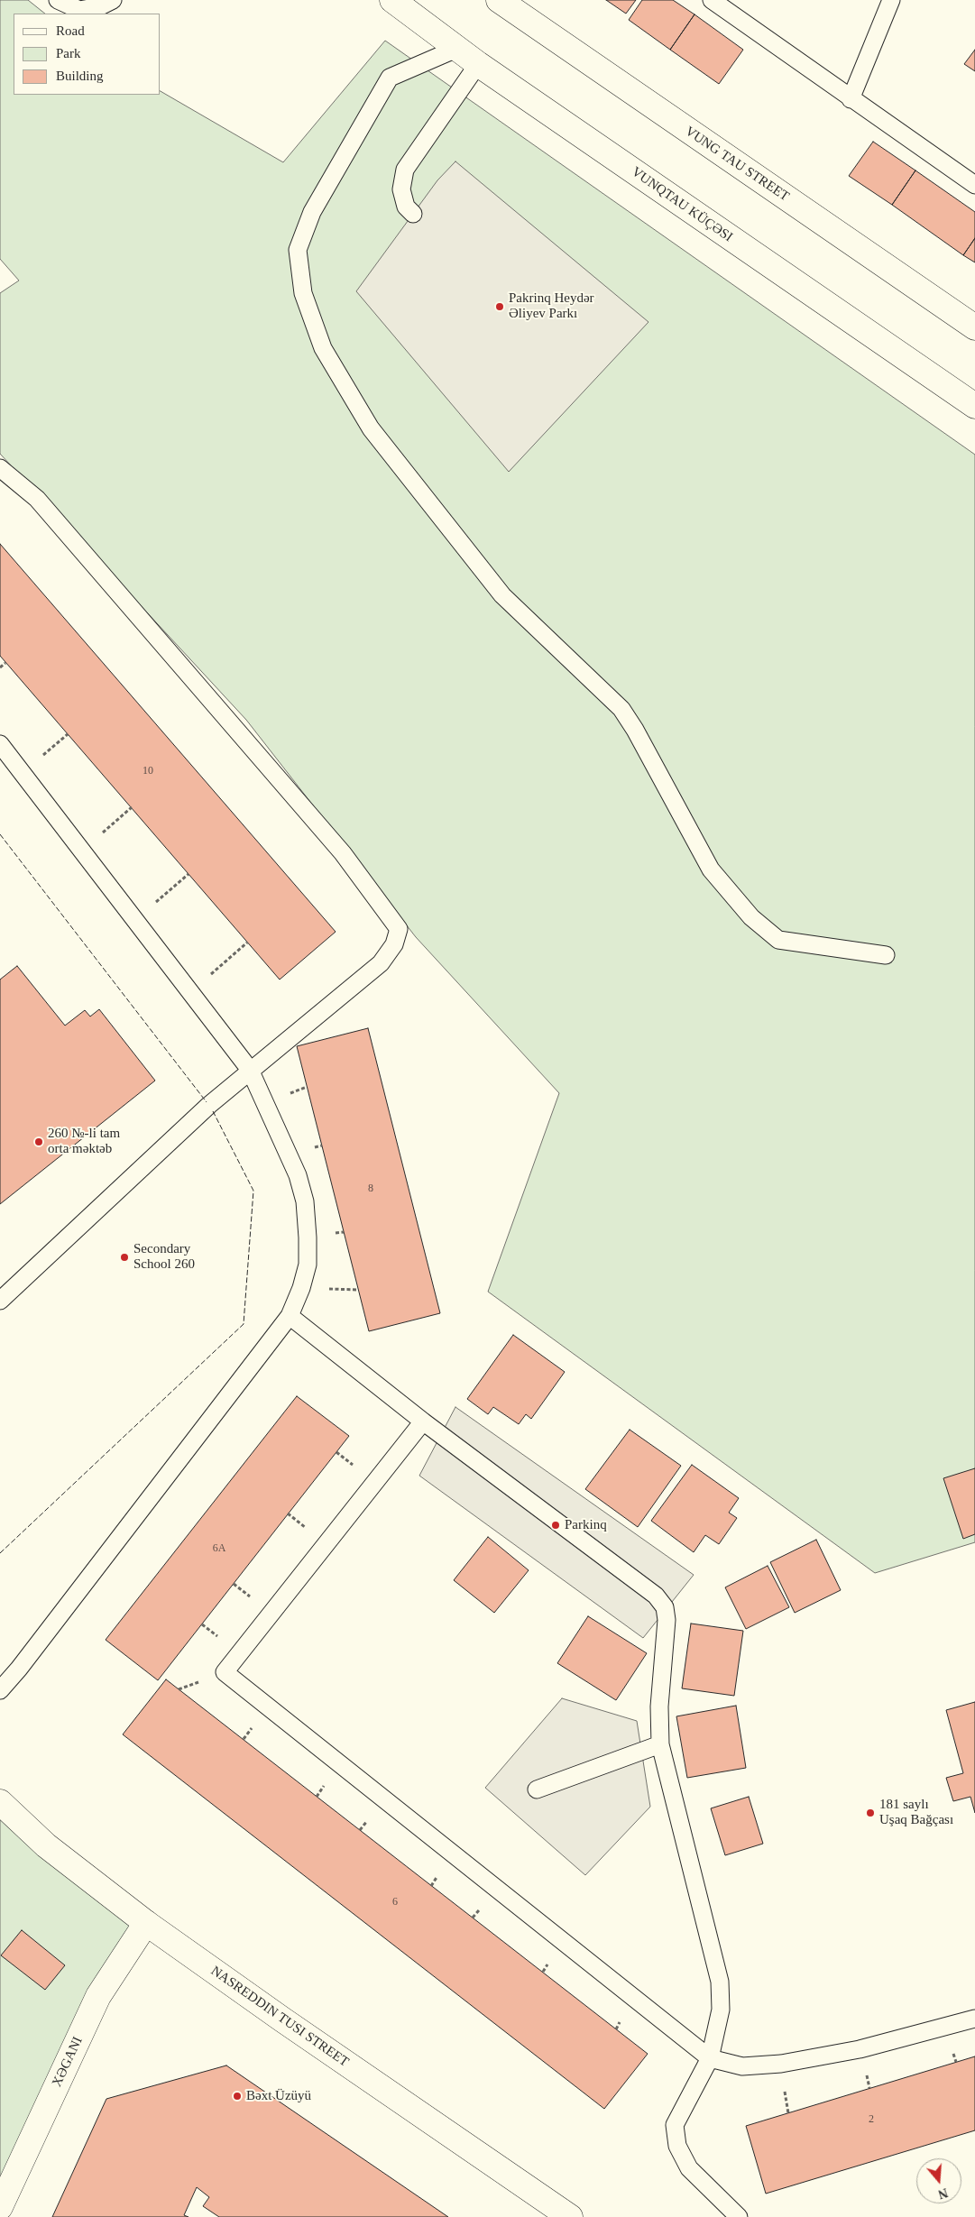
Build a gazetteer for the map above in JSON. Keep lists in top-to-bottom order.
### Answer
{
  "streets": {
    "main road": [
      "VUNG TAU STREET",
      "VUNQTAU KÜÇƏSI",
      "NASREDDIN TUSI STREET",
      "XƏGANI"
    ]
  },
  "crossings": [
    ["NASREDDIN TUSI STREET", "XƏGANI"]
  ],
  "places": [
    "Pakrinq Heydər Əliyev Parkı",
    "260 №-li tam orta məktəb",
    "Secondary School 260",
    "Parkinq",
    "181 saylı Uşaq Bağçası",
    "Bəxt Üzüyü"
  ],
  "house_numbers": [
    "10",
    "8",
    "6A",
    "6",
    "2"
  ],
  "legend": ["Road", "Park", "Building"],
  "north": "bottom"
}
